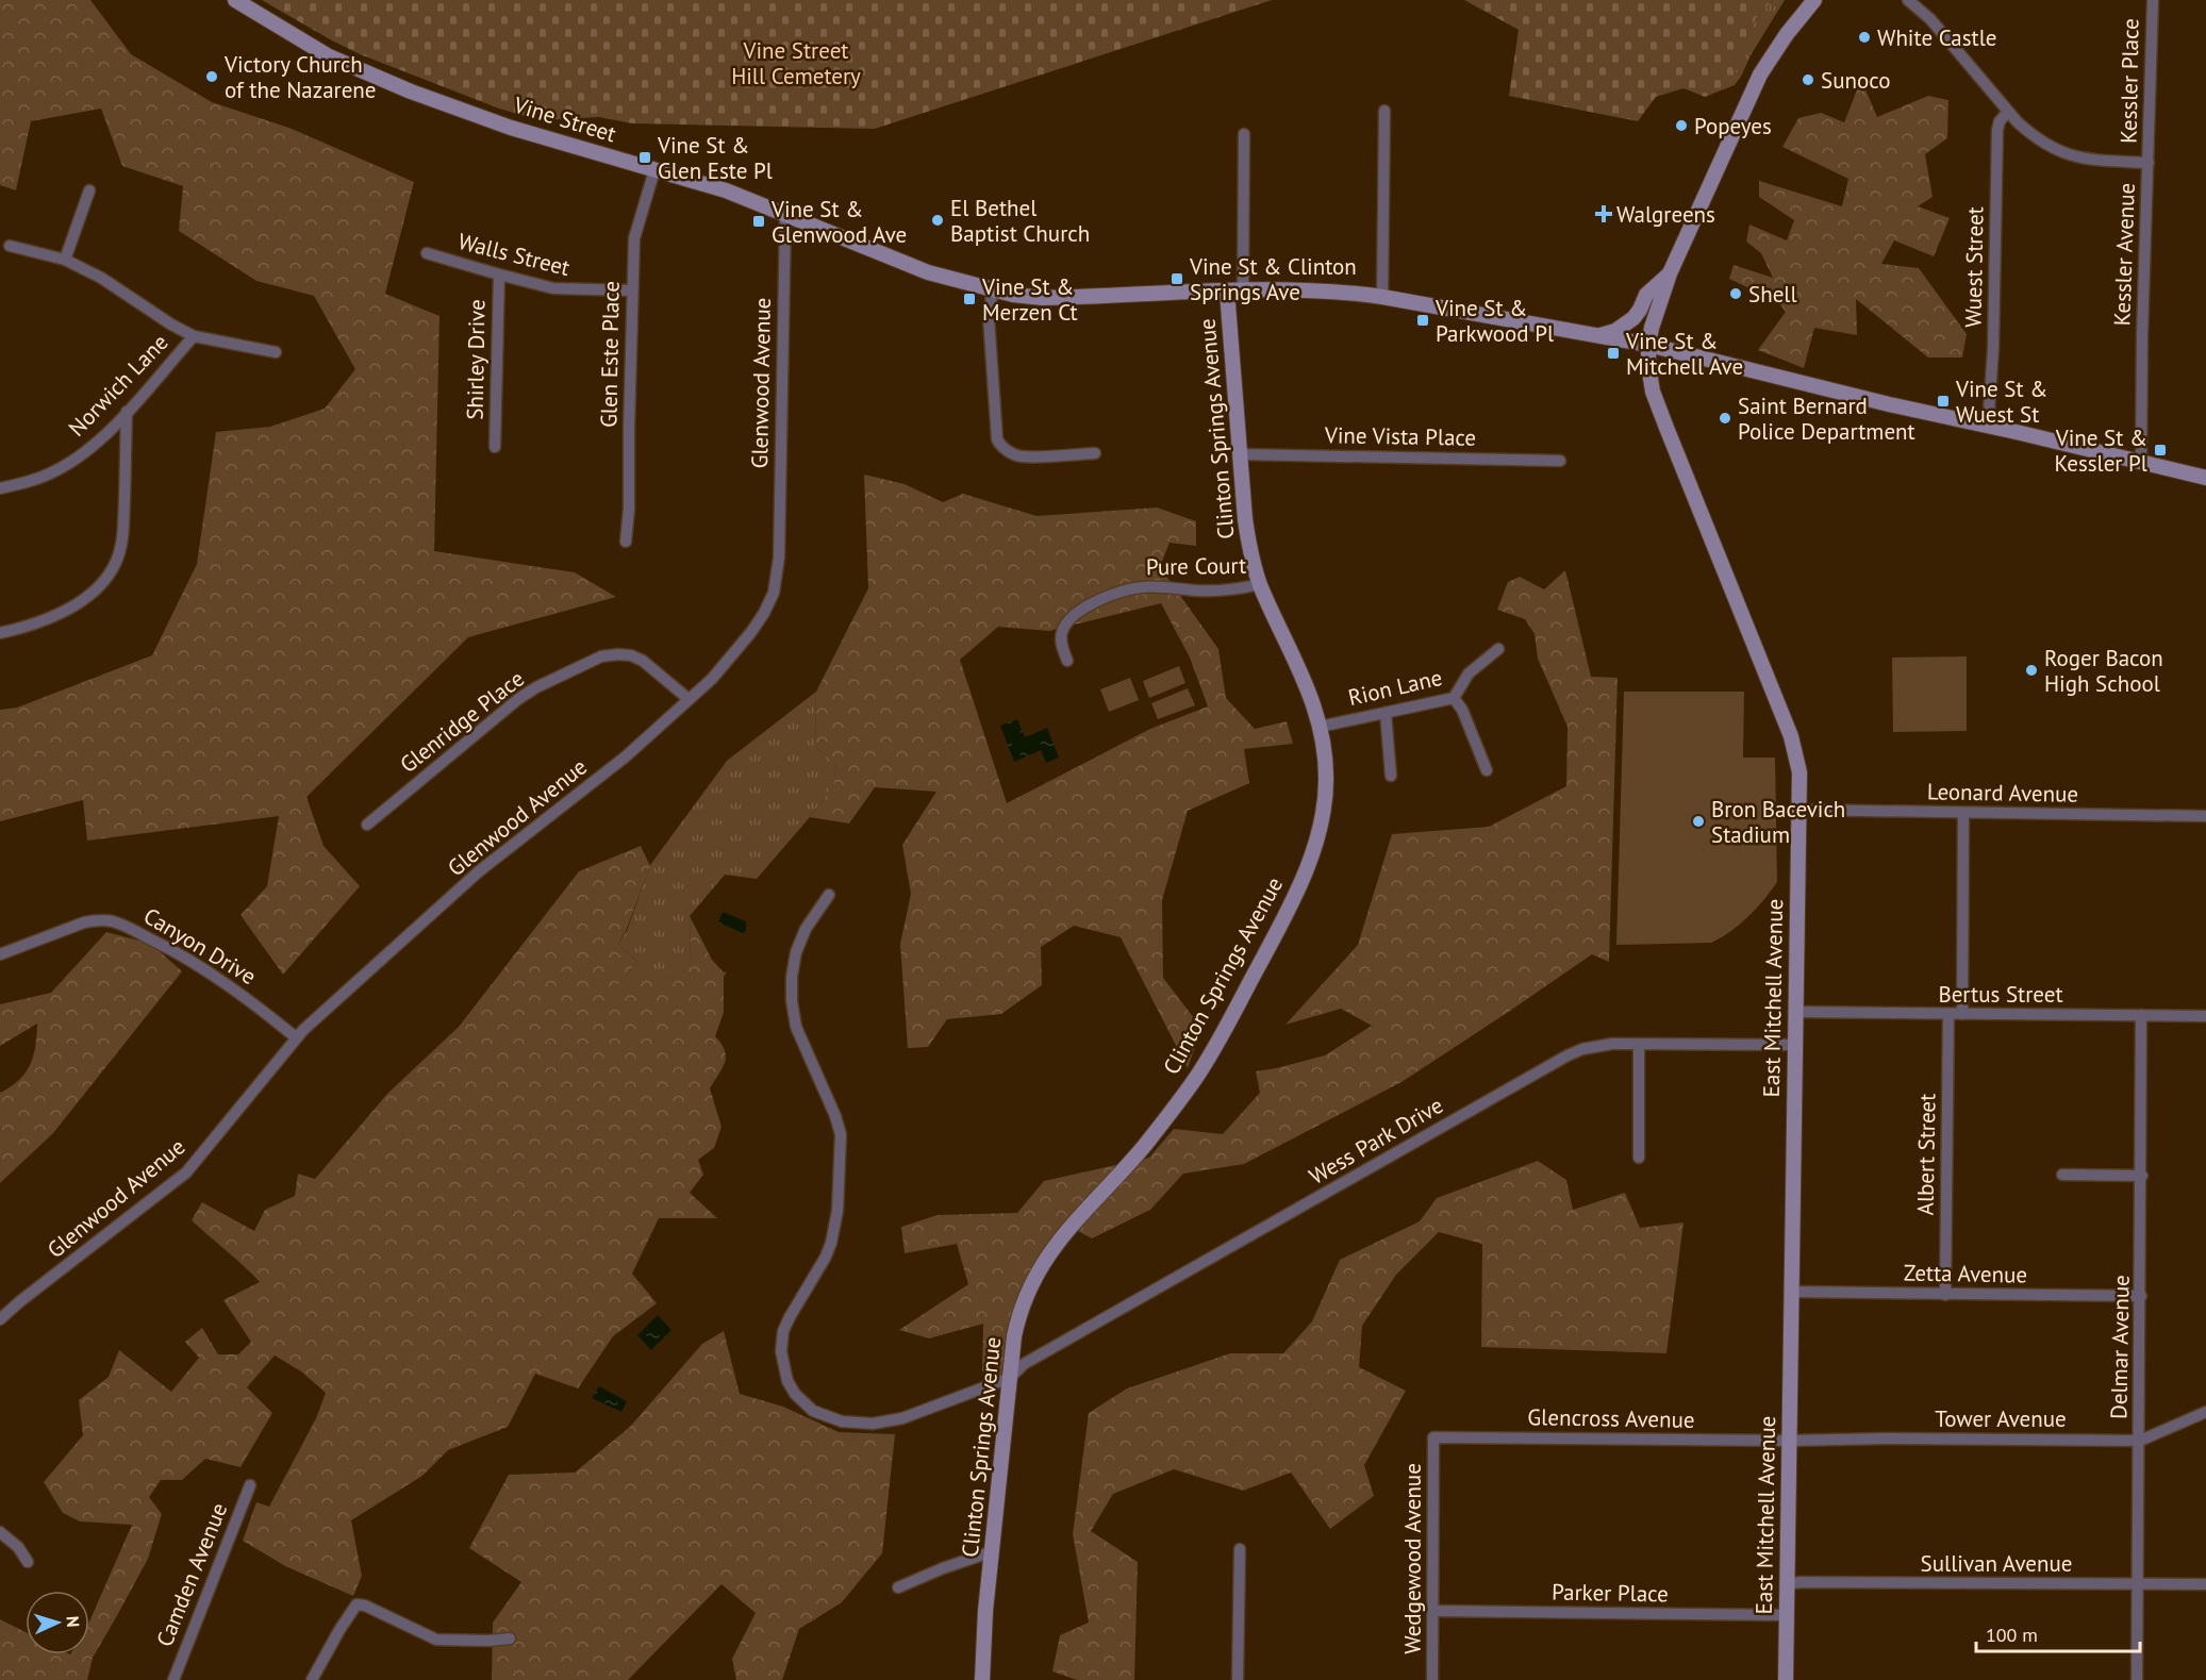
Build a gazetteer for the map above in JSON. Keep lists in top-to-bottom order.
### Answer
{
  "streets": {
    "street": [
      "Kessler Place",
      "Vine Street",
      "Walls Street",
      "Kessler Avenue",
      "Wuest Street",
      "Glen Este Place",
      "Shirley Drive",
      "Glenwood Avenue",
      "Norwich Lane",
      "Clinton Springs Avenue",
      "Vine Vista Place",
      "Pure Court",
      "Rion Lane",
      "Glenridge Place",
      "Leonard Avenue",
      "Canyon Drive",
      "Bertus Street",
      "East Mitchell Avenue",
      "Wess Park Drive",
      "Albert Street",
      "Zetta Avenue",
      "Delmar Avenue",
      "Glencross Avenue",
      "Tower Avenue",
      "Wedgewood Avenue",
      "Sullivan Avenue",
      "Camden Avenue",
      "Parker Place"
    ]
  },
  "crossings": [
    ["Kessler Place", "Kessler Avenue"],
    ["Vine Street", "Kessler Avenue"],
    ["Vine Street", "Wuest Street"],
    ["Vine Street", "Glen Este Place"],
    ["Vine Street", "Glenwood Avenue"],
    ["Vine Street", "Clinton Springs Avenue"],
    ["Vine Street", "East Mitchell Avenue"],
    ["Walls Street", "Glen Este Place"],
    ["Walls Street", "Shirley Drive"],
    ["Kessler Avenue", "Wuest Street"],
    ["Glenwood Avenue", "Glenridge Place"],
    ["Glenwood Avenue", "Canyon Drive"],
    ["Clinton Springs Avenue", "Vine Vista Place"],
    ["Clinton Springs Avenue", "Pure Court"],
    ["Clinton Springs Avenue", "Rion Lane"],
    ["Clinton Springs Avenue", "Wess Park Drive"],
    ["Leonard Avenue", "East Mitchell Avenue"],
    ["Bertus Street", "East Mitchell Avenue"],
    ["Bertus Street", "Albert Street"],
    ["Bertus Street", "Delmar Avenue"],
    ["East Mitchell Avenue", "Wess Park Drive"],
    ["East Mitchell Avenue", "Zetta Avenue"],
    ["East Mitchell Avenue", "Glencross Avenue"],
    ["East Mitchell Avenue", "Tower Avenue"],
    ["East Mitchell Avenue", "Sullivan Avenue"],
    ["East Mitchell Avenue", "Parker Place"],
    ["Albert Street", "Zetta Avenue"],
    ["Zetta Avenue", "Delmar Avenue"],
    ["Delmar Avenue", "Tower Avenue"],
    ["Delmar Avenue", "Sullivan Avenue"],
    ["Glencross Avenue", "Tower Avenue"],
    ["Glencross Avenue", "Wedgewood Avenue"],
    ["Wedgewood Avenue", "Parker Place"]
  ],
  "parks": ["Vine Street Hill Cemetery"],
  "places": {
    "other": [
      "White Castle",
      "Victory Church of the Nazarene",
      "Sunoco",
      "Popeyes",
      "El Bethel Baptist Church",
      "Shell",
      "Saint Bernard Police Department",
      "Roger Bacon High School",
      "Bron Bacevich Stadium"
    ],
    "transit": [
      "Vine St & Glen Este Pl",
      "Vine St & Glenwood Ave",
      "Vine St & Clinton Springs Ave",
      "Vine St & Merzen Ct",
      "Vine St & Parkwood Pl",
      "Vine St & Mitchell Ave",
      "Vine St & Wuest St",
      "Vine St & Kessler Pl"
    ],
    "health": ["Walgreens"]
  },
  "scale_bar": "100 m",
  "north": "right"
}
